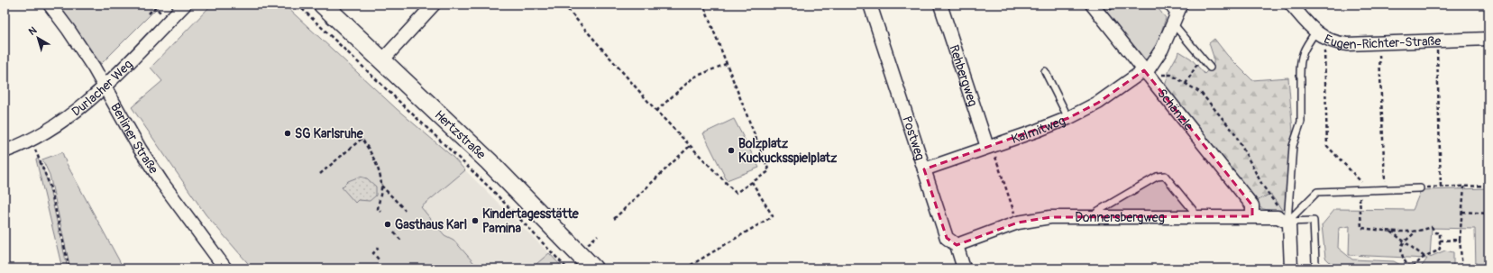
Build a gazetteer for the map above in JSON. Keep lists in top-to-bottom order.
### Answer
{
  "streets": {
    "main road": ["Hertzstraße"],
    "street": [
      "Eugen-Richter-Straße",
      "Rehbergweg",
      "Durlacher Weg",
      "Schänzle",
      "Kalmitweg",
      "Berliner Straße",
      "Postweg",
      "Donnersbergweg"
    ]
  },
  "crossings": [
    ["Rehbergweg", "Kalmitweg"],
    ["Durlacher Weg", "Berliner Straße"],
    ["Schänzle", "Kalmitweg"],
    ["Schänzle", "Donnersbergweg"],
    ["Kalmitweg", "Postweg"],
    ["Postweg", "Donnersbergweg"]
  ],
  "places": [
    "SG Karlsruhe",
    "Bolzplatz Kuckucksspielplatz",
    "Kindertagesstätte Pamina",
    "Gasthaus Karl"
  ],
  "north": "top left"
}
